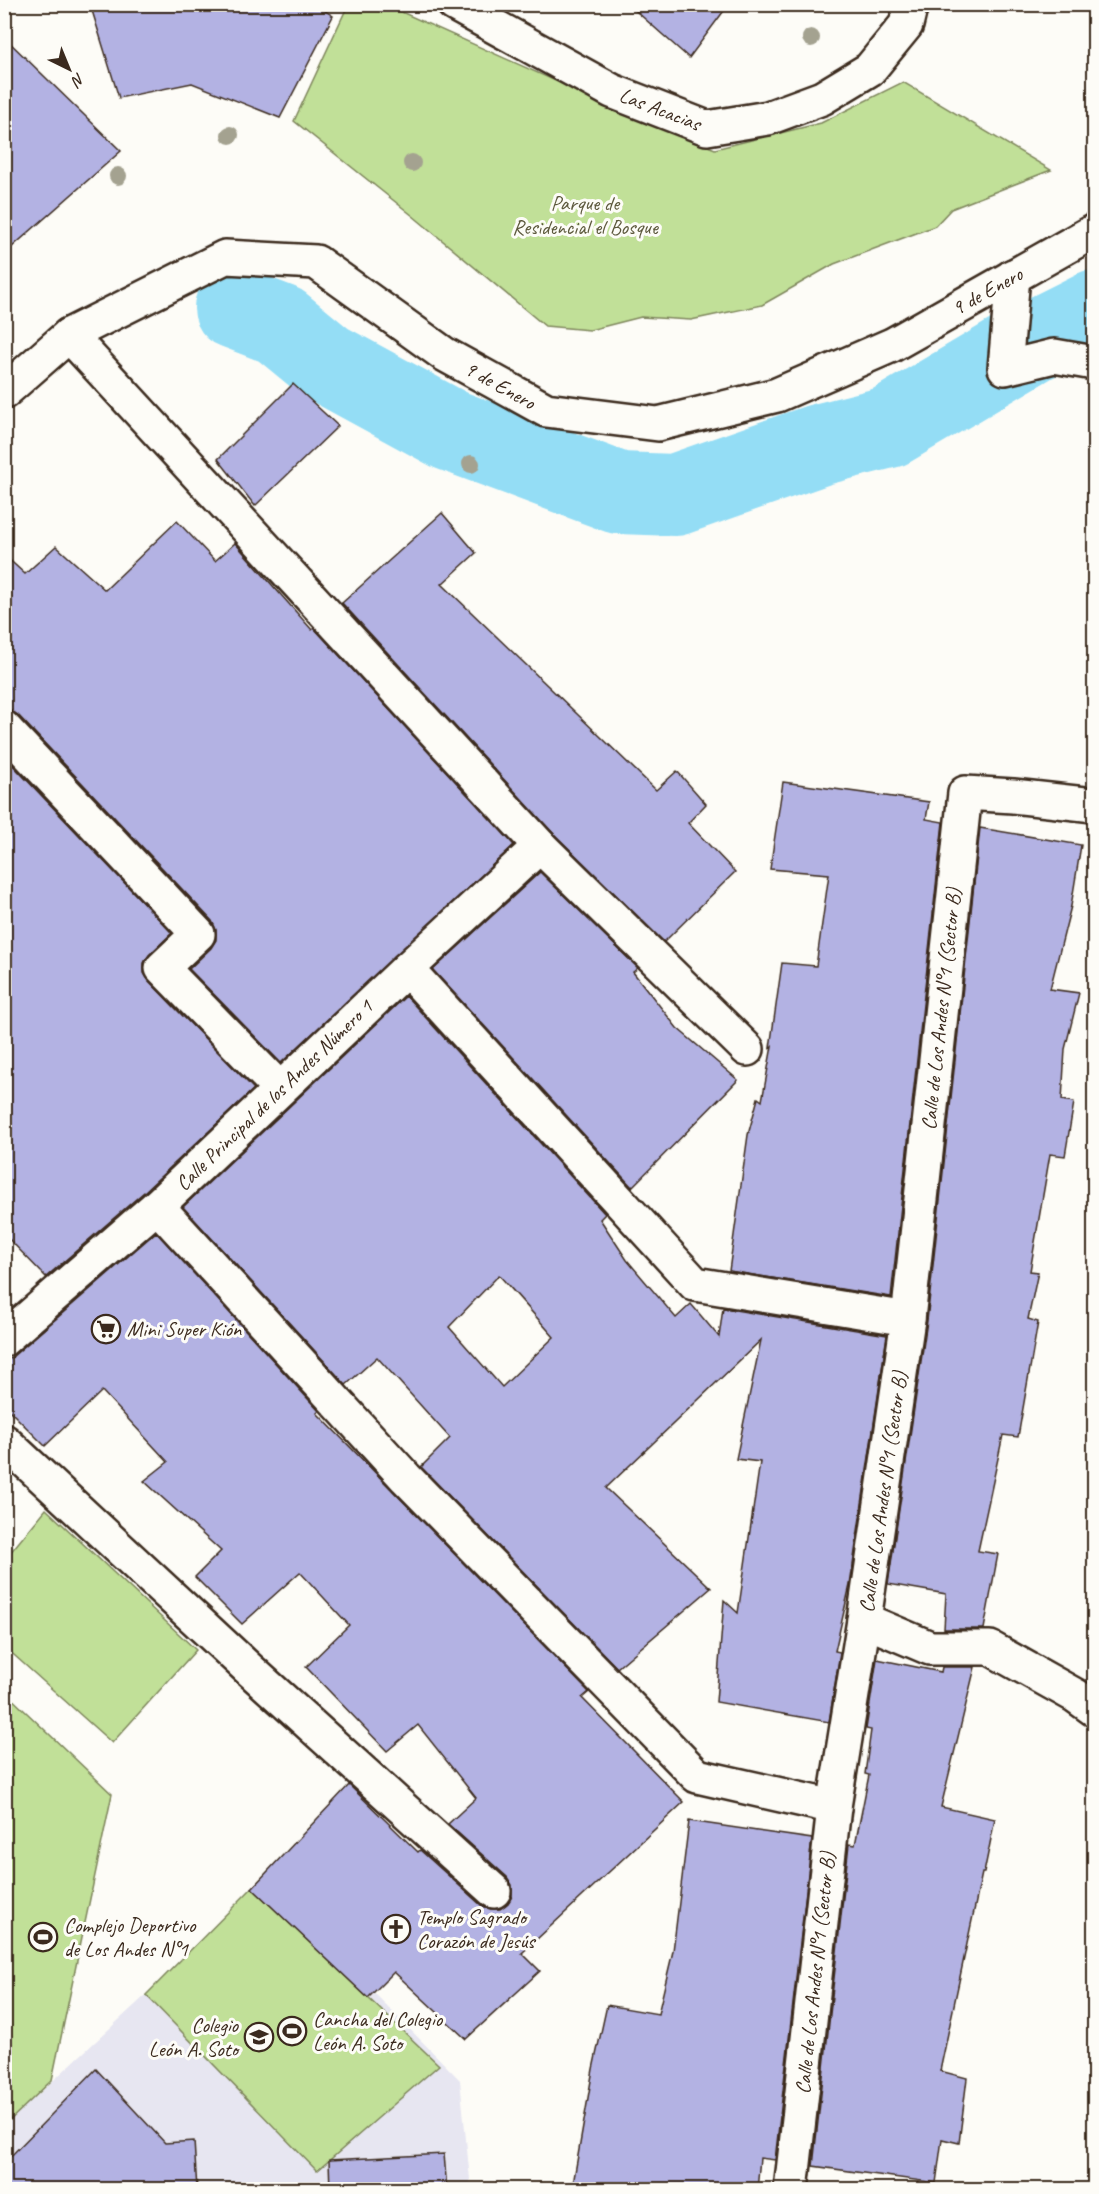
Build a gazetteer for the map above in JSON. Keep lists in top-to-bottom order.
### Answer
{
  "streets": {
    "street": [
      "Las Acacias",
      "9 de Enero",
      "Calle de Los Andes N°1 (Sector B)",
      "Calle Principal de los Andes Número 1"
    ]
  },
  "parks": ["Parque de Residencial el Bosque"],
  "places": {
    "supermarket": ["Mini Super Kión"],
    "church": ["Templo Sagrado Corazón de Jesús"],
    "sports": ["Complejo Deportivo de Los Andes N°1", "Cancha del Colegio León A. Soto"],
    "school or university": ["Colegio León A. Soto"]
  },
  "north": "bottom right"
}
